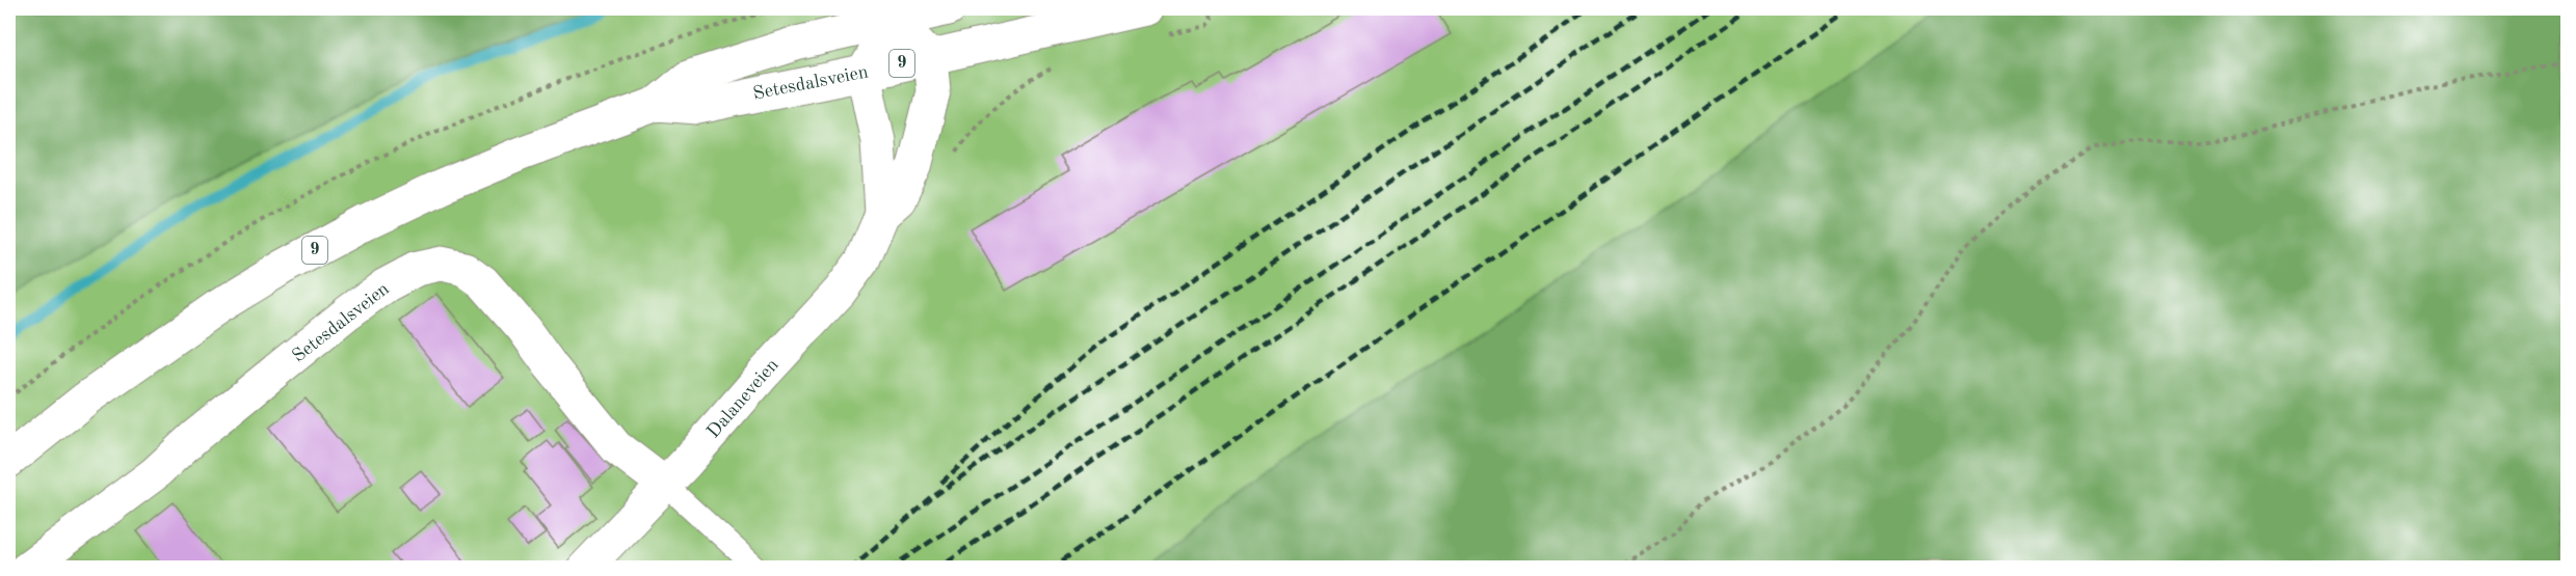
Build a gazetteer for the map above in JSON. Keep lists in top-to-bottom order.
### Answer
{
  "streets": {
    "main road": ["9", "Setesdalsveien", "Dalaneveien"]
  },
  "crossings": [
    ["Setesdalsveien", "Dalaneveien"]
  ]
}
